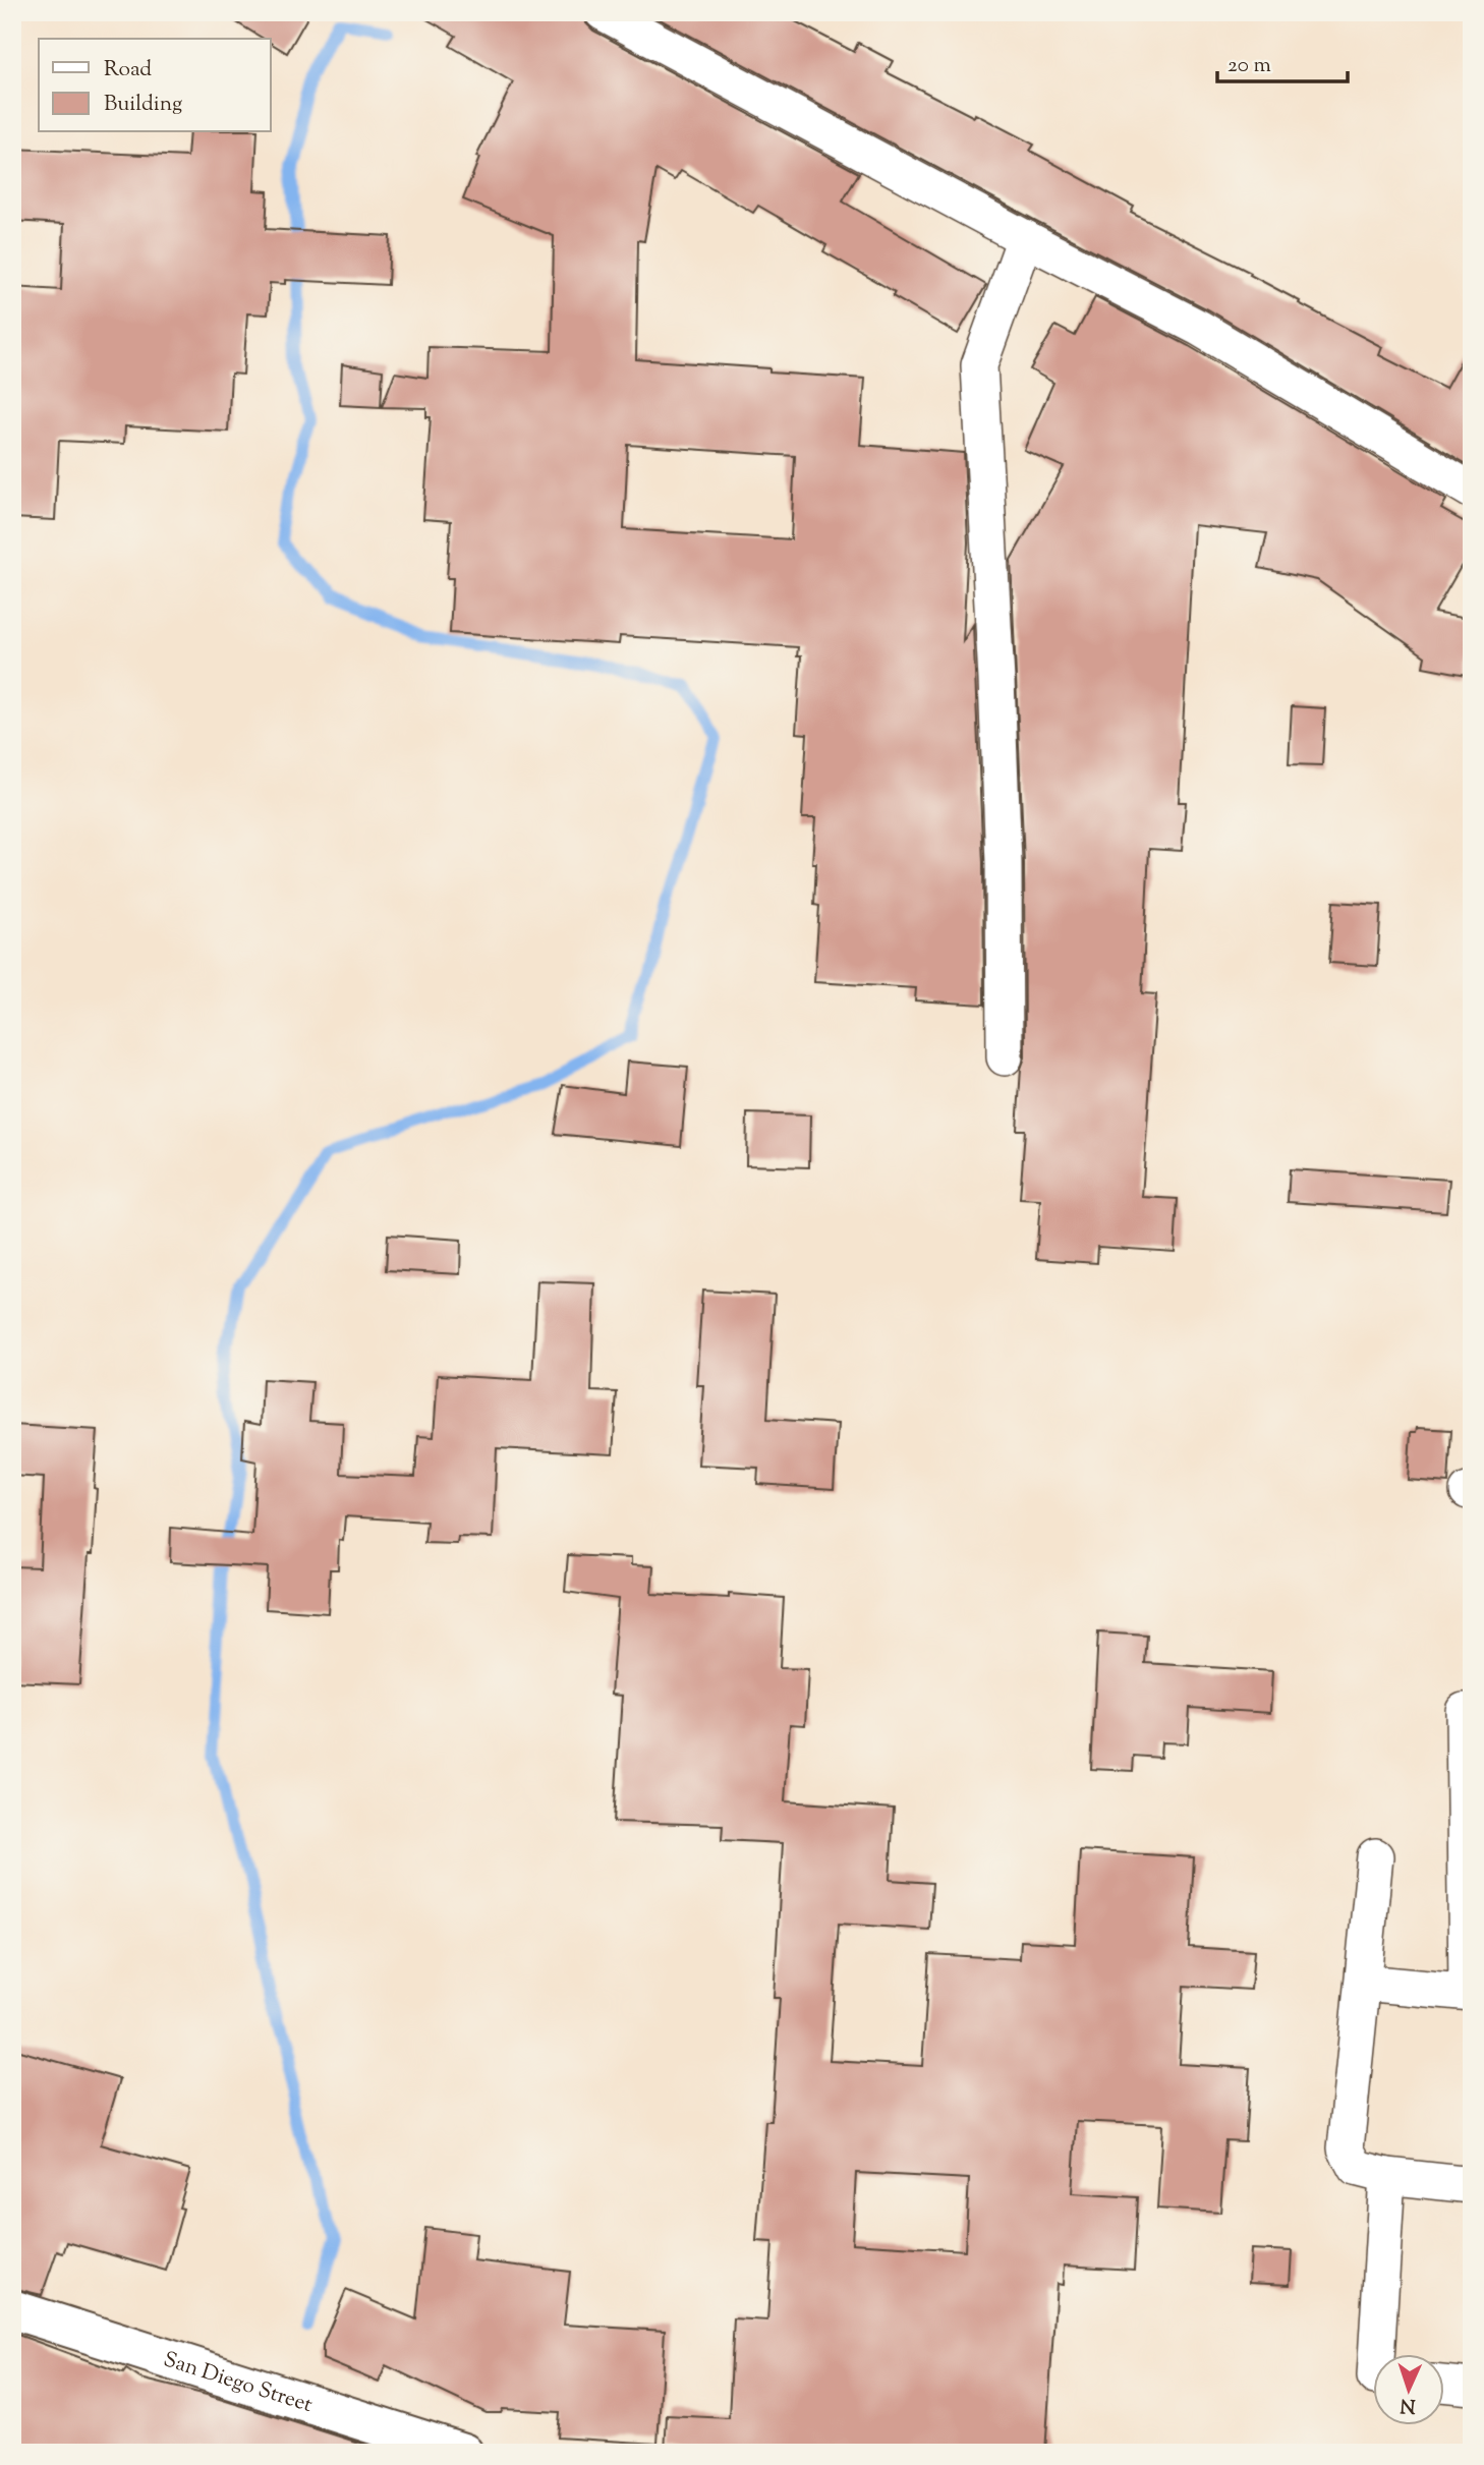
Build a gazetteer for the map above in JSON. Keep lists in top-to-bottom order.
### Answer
{
  "streets": {
    "street": ["San Diego Street"]
  },
  "legend": ["Road", "Building"],
  "scale_bar": "20 m",
  "north": "bottom"
}
